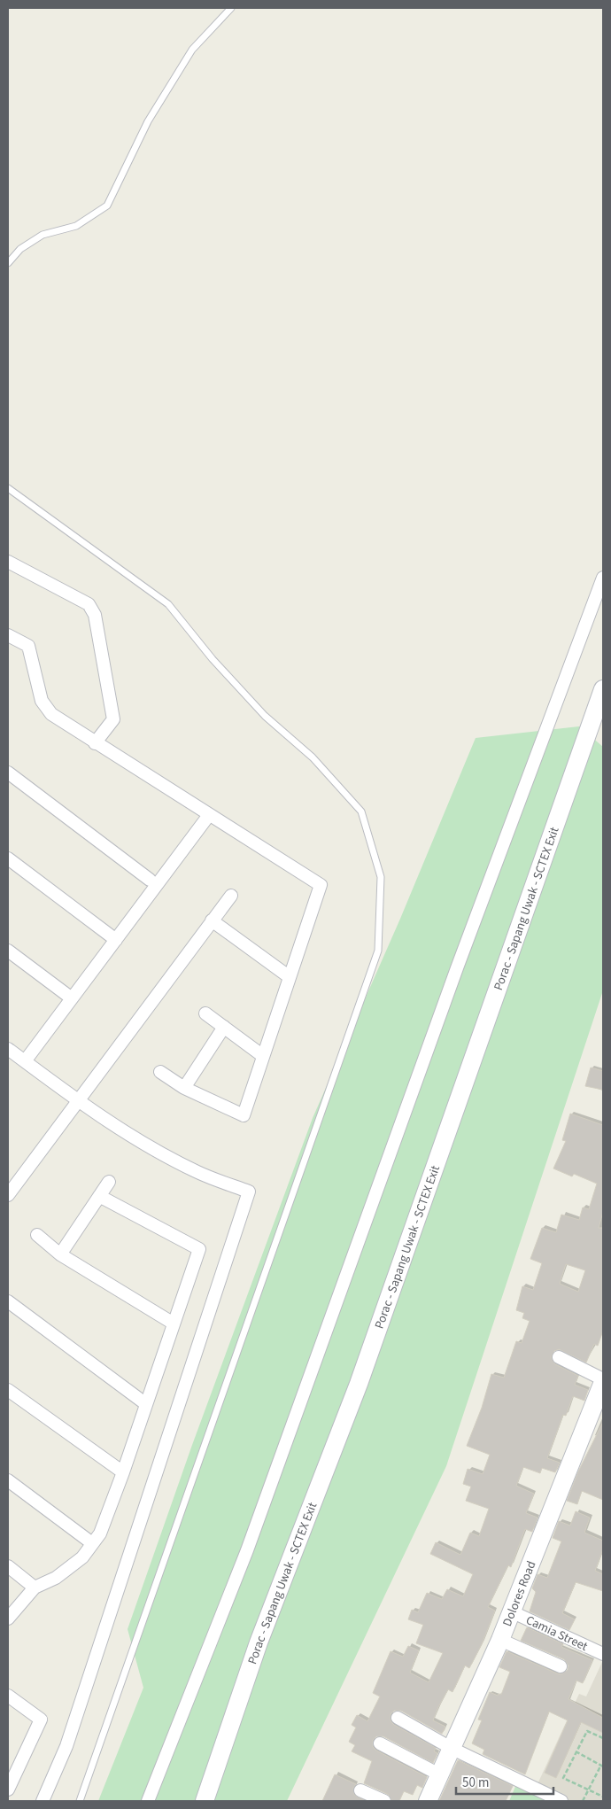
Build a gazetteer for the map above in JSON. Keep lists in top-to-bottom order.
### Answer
{
  "streets": {
    "main road": ["Porac - Sapang Uwak - SCTEX Exit", "Dolores Road"],
    "street": ["Camia Street"]
  },
  "crossings": [
    ["Dolores Road", "Camia Street"]
  ],
  "scale_bar": "50 m"
}
